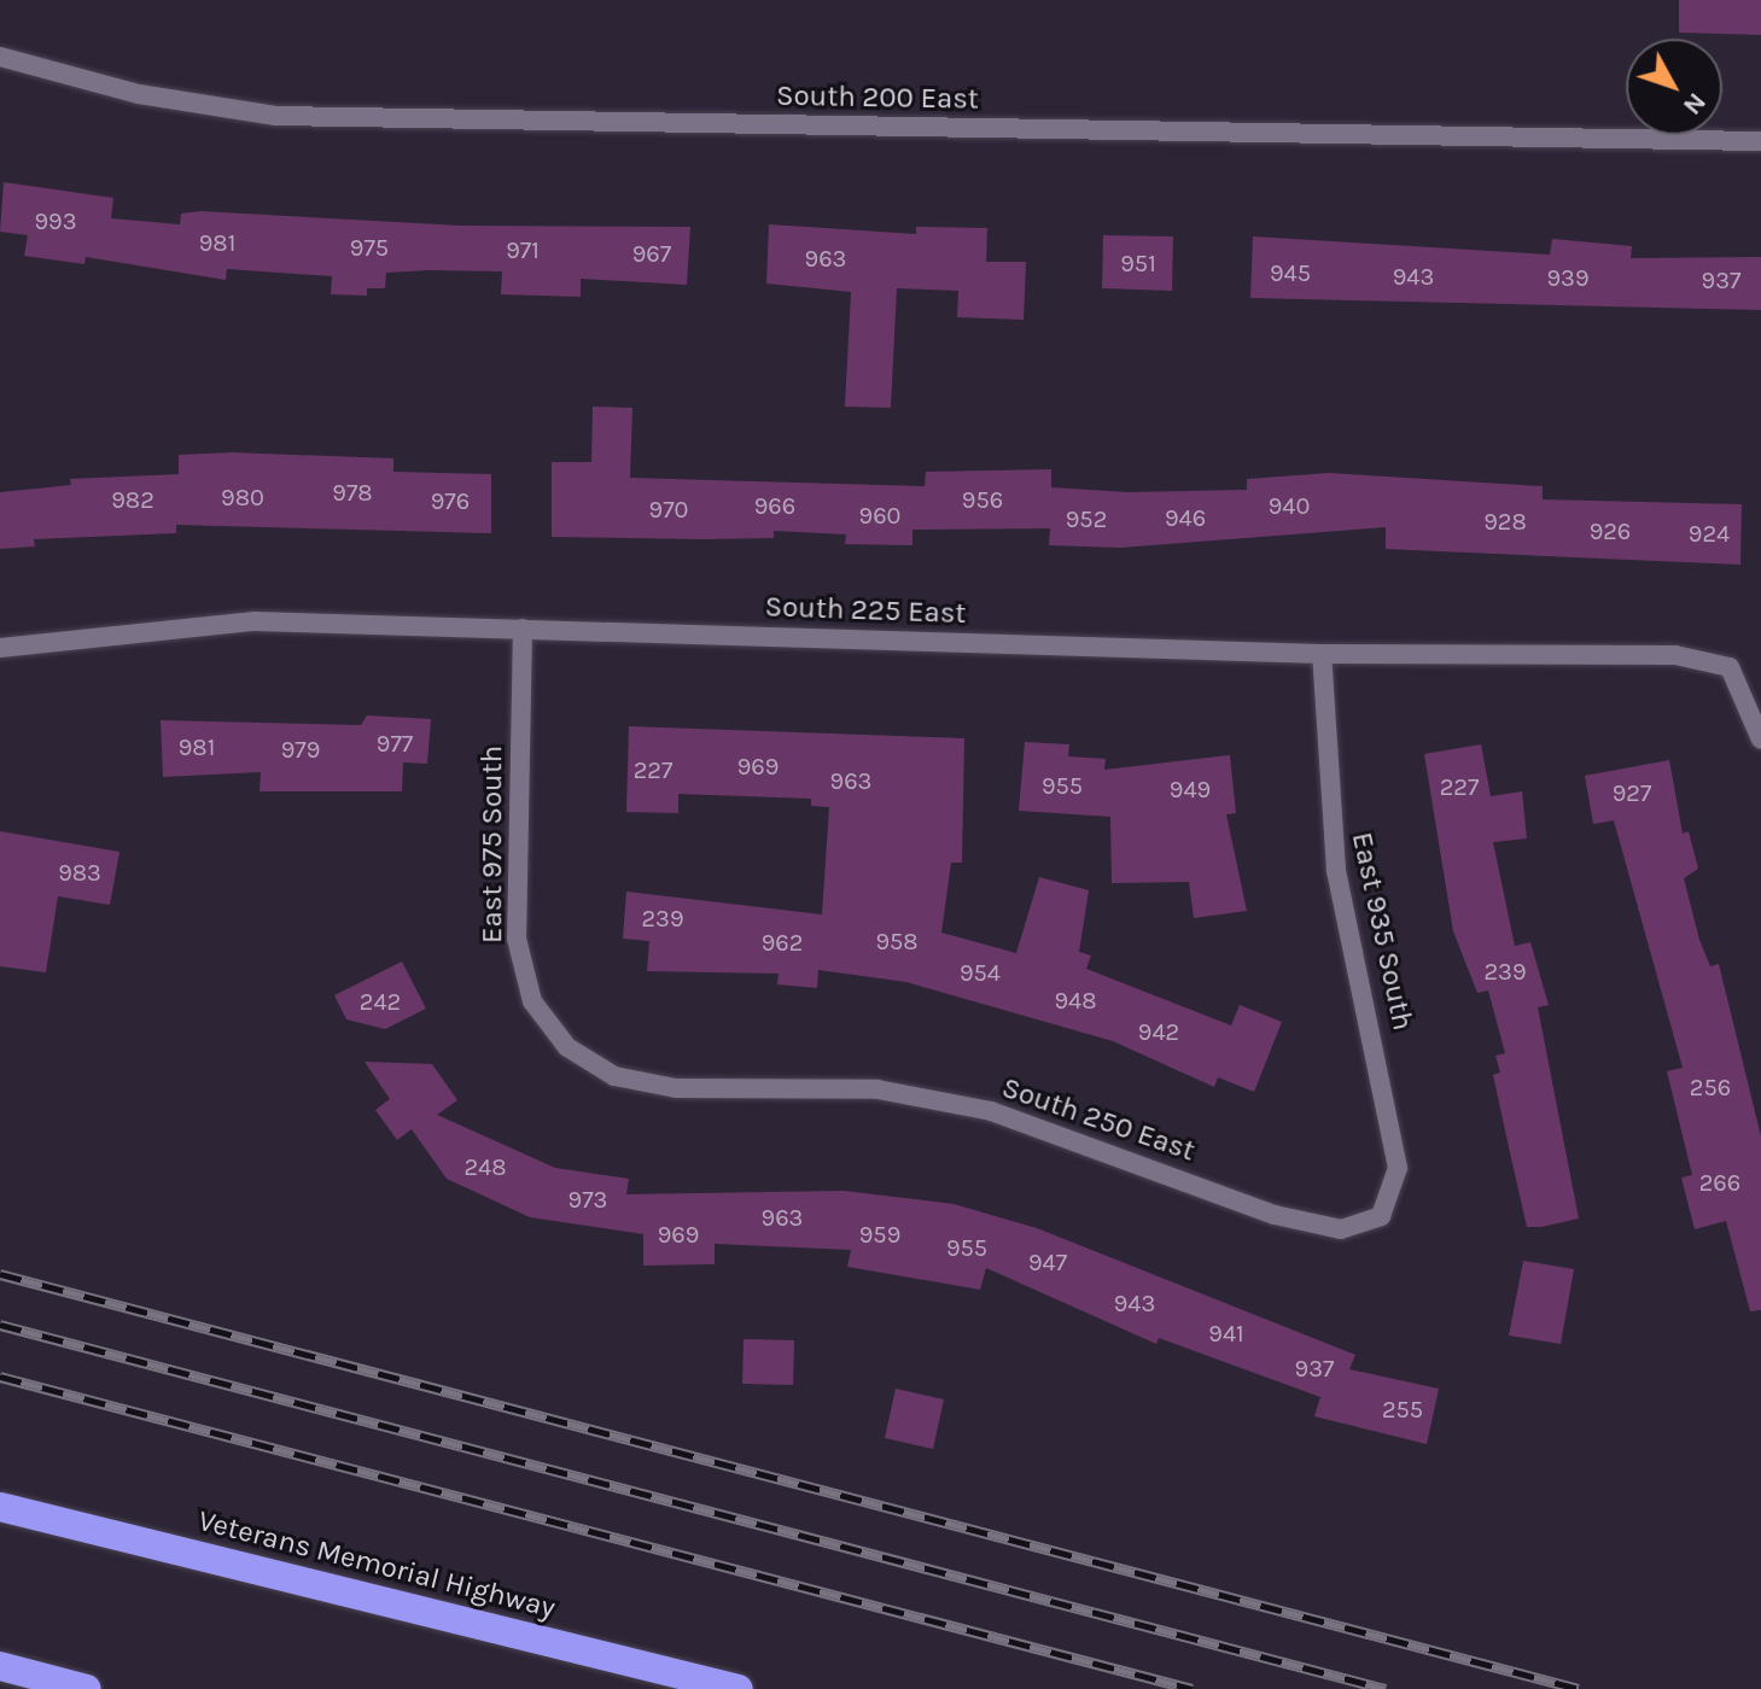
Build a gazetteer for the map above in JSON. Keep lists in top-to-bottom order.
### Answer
{
  "streets": {
    "highway": ["Veterans Memorial Highway"],
    "street": [
      "South 200 East",
      "South 225 East",
      "East 975 South",
      "East 935 South",
      "South 250 East"
    ]
  },
  "crossings": [
    ["South 225 East", "East 975 South"],
    ["South 225 East", "East 935 South"],
    ["East 975 South", "South 250 East"],
    ["East 935 South", "South 250 East"]
  ],
  "house_numbers": [
    "993",
    "981",
    "975",
    "971",
    "967",
    "963",
    "951",
    "945",
    "943",
    "939",
    "937",
    "978",
    "980",
    "982",
    "956",
    "976",
    "966",
    "940",
    "970",
    "960",
    "946",
    "952",
    "928",
    "926",
    "924",
    "977",
    "981",
    "979",
    "969",
    "227",
    "963",
    "955",
    "227",
    "949",
    "927",
    "983",
    "239",
    "958",
    "962",
    "239",
    "954",
    "948",
    "242",
    "942",
    "256",
    "248",
    "266",
    "973",
    "963",
    "969",
    "959",
    "955",
    "947",
    "943",
    "941",
    "937",
    "255"
  ],
  "north": "bottom right"
}
